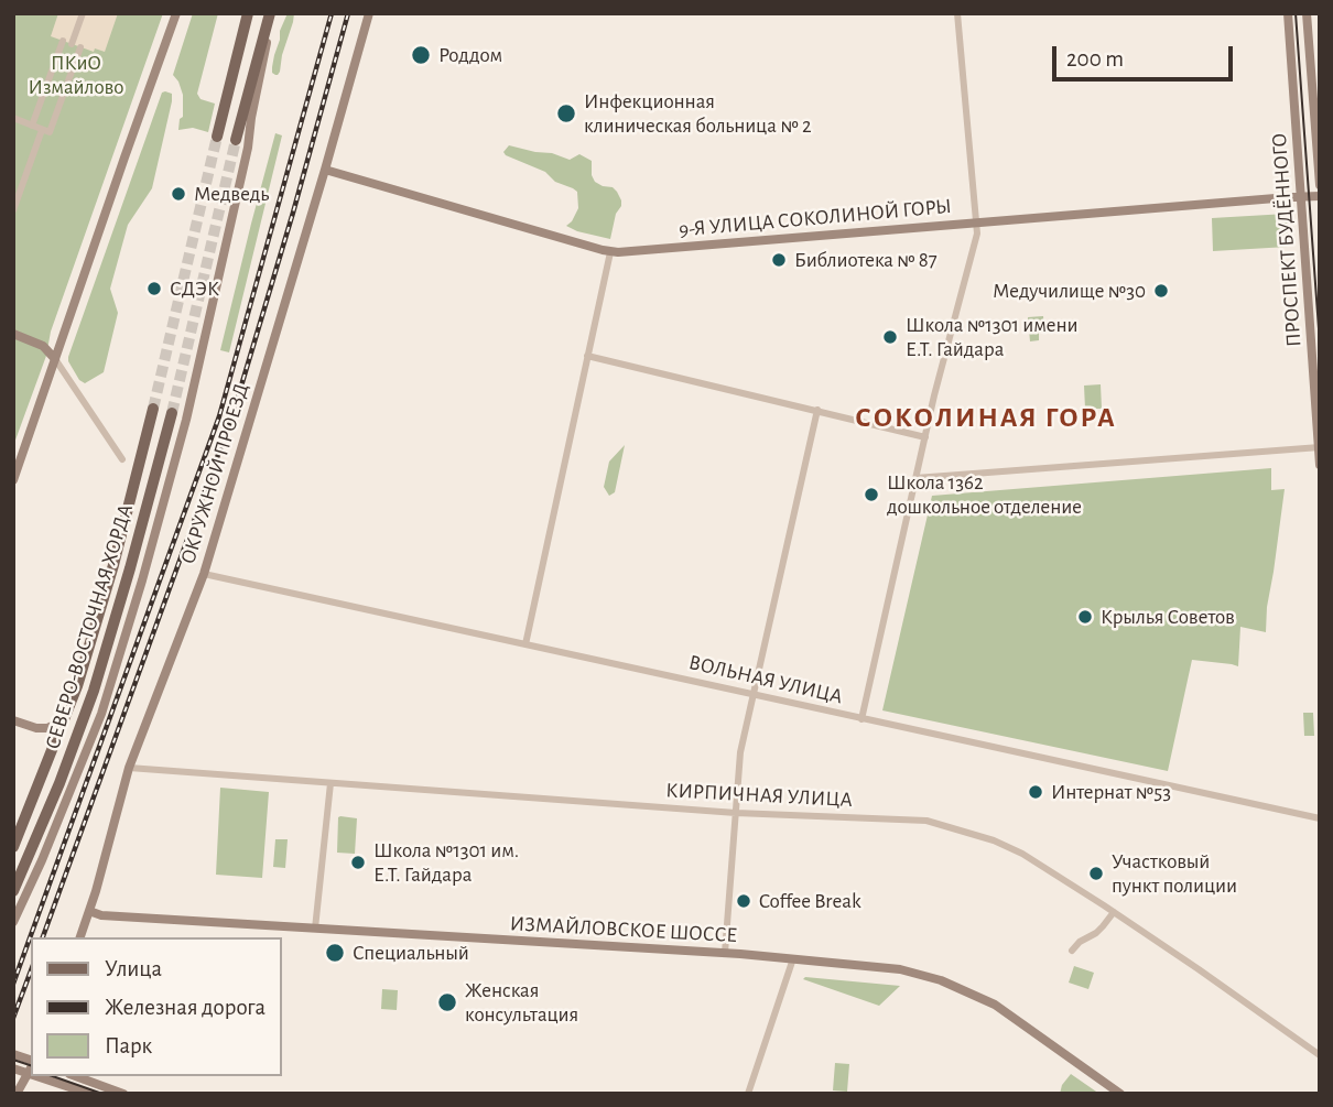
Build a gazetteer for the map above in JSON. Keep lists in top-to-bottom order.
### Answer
{
  "streets": {
    "main road": [
      "9-Я УЛИЦА СОКОЛИНОЙ ГОРЫ",
      "ПРОСПЕКТ БУДЁННОГО",
      "ОКРУЖНОЙ ПРОЕЗД",
      "СЕВЕРО-ВОСТОЧНАЯ ХОРДА",
      "ИЗМАЙЛОВСКОЕ ШОССЕ"
    ],
    "street": ["ВОЛЬНАЯ УЛИЦА", "КИРПИЧНАЯ УЛИЦА"]
  },
  "crossings": [
    ["9-Я УЛИЦА СОКОЛИНОЙ ГОРЫ", "ПРОСПЕКТ БУДЁННОГО"],
    ["9-Я УЛИЦА СОКОЛИНОЙ ГОРЫ", "ОКРУЖНОЙ ПРОЕЗД"],
    ["ОКРУЖНОЙ ПРОЕЗД", "ВОЛЬНАЯ УЛИЦА"],
    ["ОКРУЖНОЙ ПРОЕЗД", "КИРПИЧНАЯ УЛИЦА"],
    ["ОКРУЖНОЙ ПРОЕЗД", "ИЗМАЙЛОВСКОЕ ШОССЕ"]
  ],
  "districts": ["СОКОЛИНАЯ ГОРА"],
  "parks": ["ПКиО Измайлово"],
  "places": [
    "Роддом",
    "Инфекционная клиническая больница № 2",
    "Медведь",
    "Библиотека № 87",
    "СДЭК",
    "Медучилище №30",
    "Школа №1301 имени Е.Т. Гайдара",
    "Школа 1362 дошкольное отделение",
    "Крылья Советов",
    "Интернат №53",
    "Школа №1301 им. Е.Т. Гайдара",
    "Участковый пункт полиции",
    "Coffee Break",
    "Специальный",
    "Женская консультация"
  ],
  "legend": ["Улица", "Железная дорога", "Парк"],
  "scale_bar": "200 m"
}
